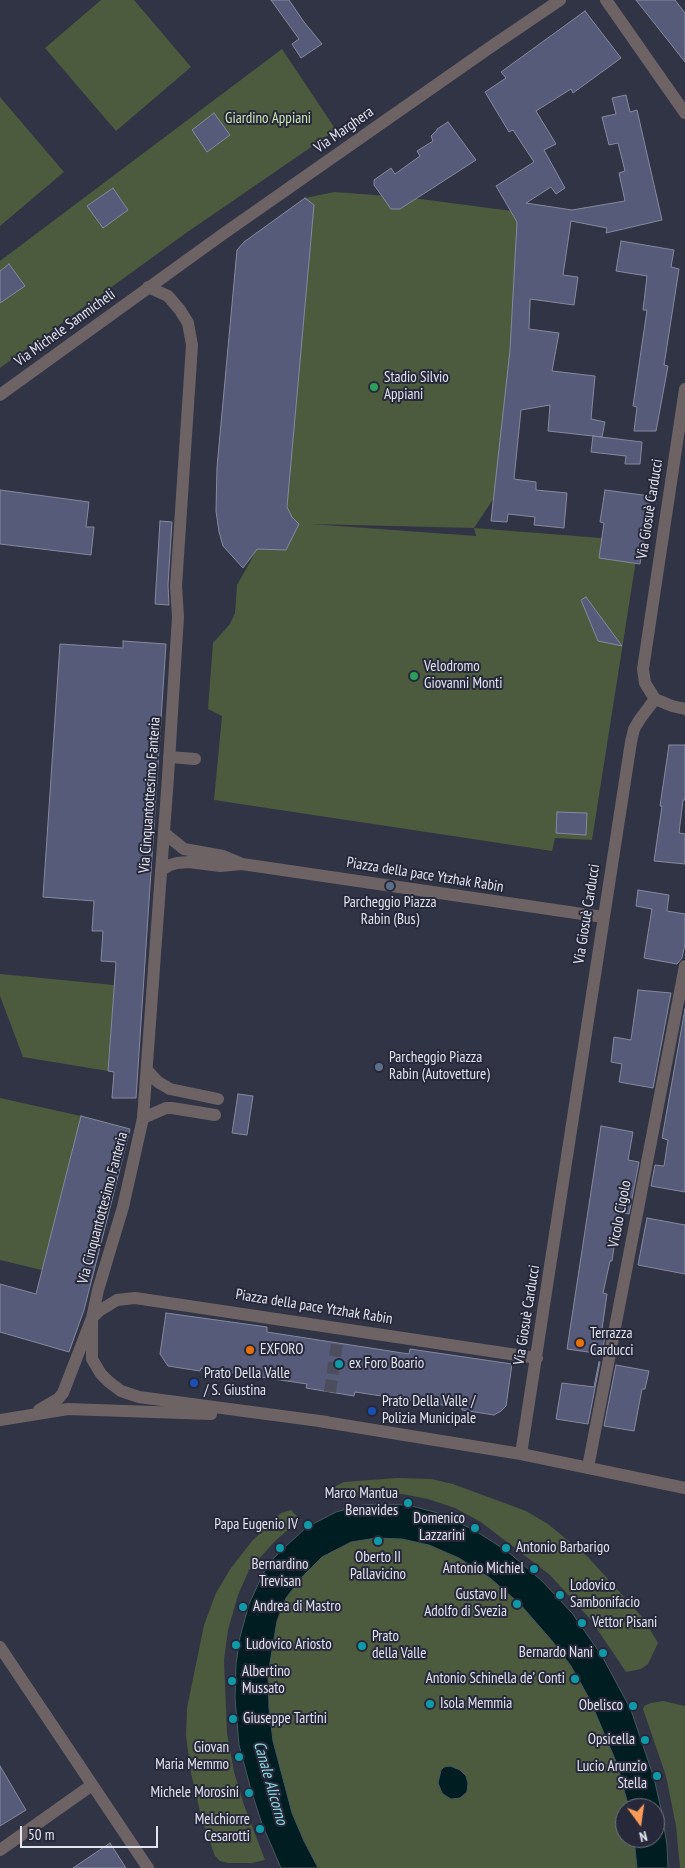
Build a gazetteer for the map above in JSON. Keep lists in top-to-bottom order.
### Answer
{
  "streets": {
    "street": [
      "Via Marghera",
      "Via Michele Sanmicheli",
      "Via Giosuè Carducci",
      "Via Cinquantottesimo Fanteria",
      "Piazza della pace Ytzhak Rabin",
      "Vicolo Cigolo"
    ]
  },
  "crossings": [
    ["Via Marghera", "Via Michele Sanmicheli"],
    ["Via Marghera", "Via Cinquantottesimo Fanteria"],
    ["Via Michele Sanmicheli", "Via Cinquantottesimo Fanteria"],
    ["Via Giosuè Carducci", "Piazza della pace Ytzhak Rabin"],
    ["Via Cinquantottesimo Fanteria", "Piazza della pace Ytzhak Rabin"]
  ],
  "water": ["Canale Alicorno"],
  "parks": ["Giardino Appiani"],
  "places": [
    "Stadio Silvio Appiani",
    "Velodromo Giovanni Monti",
    "Parcheggio Piazza Rabin (Bus)",
    "Parcheggio Piazza Rabin (Autovetture)",
    "Terrazza Carducci",
    "EXFORO",
    "ex Foro Boario",
    "Prato Della Valle / S. Giustina",
    "Prato Della Valle / Polizia Municipale",
    "Marco Mantua Benavides",
    "Papa Eugenio IV",
    "Domenico Lazzarini",
    "Oberto II Pallavicino",
    "Bernardino Trevisan",
    "Antonio Barbarigo",
    "Antonio Michiel",
    "Lodovico Sambonifacio",
    "Gustavo II Adolfo di Svezia",
    "Andrea di Mastro",
    "Vettor Pisani",
    "Ludovico Ariosto",
    "Prato della Valle",
    "Bernardo Nani",
    "Antonio Schinella de’ Conti",
    "Albertino Mussato",
    "Isola Memmia",
    "Obelisco",
    "Giuseppe Tartini",
    "Opsicella",
    "Giovan Maria Memmo",
    "Lucio Arunzio Stella",
    "Michele Morosini",
    "Melchiorre Cesarotti"
  ],
  "scale_bar": "50 m",
  "north": "bottom"
}
